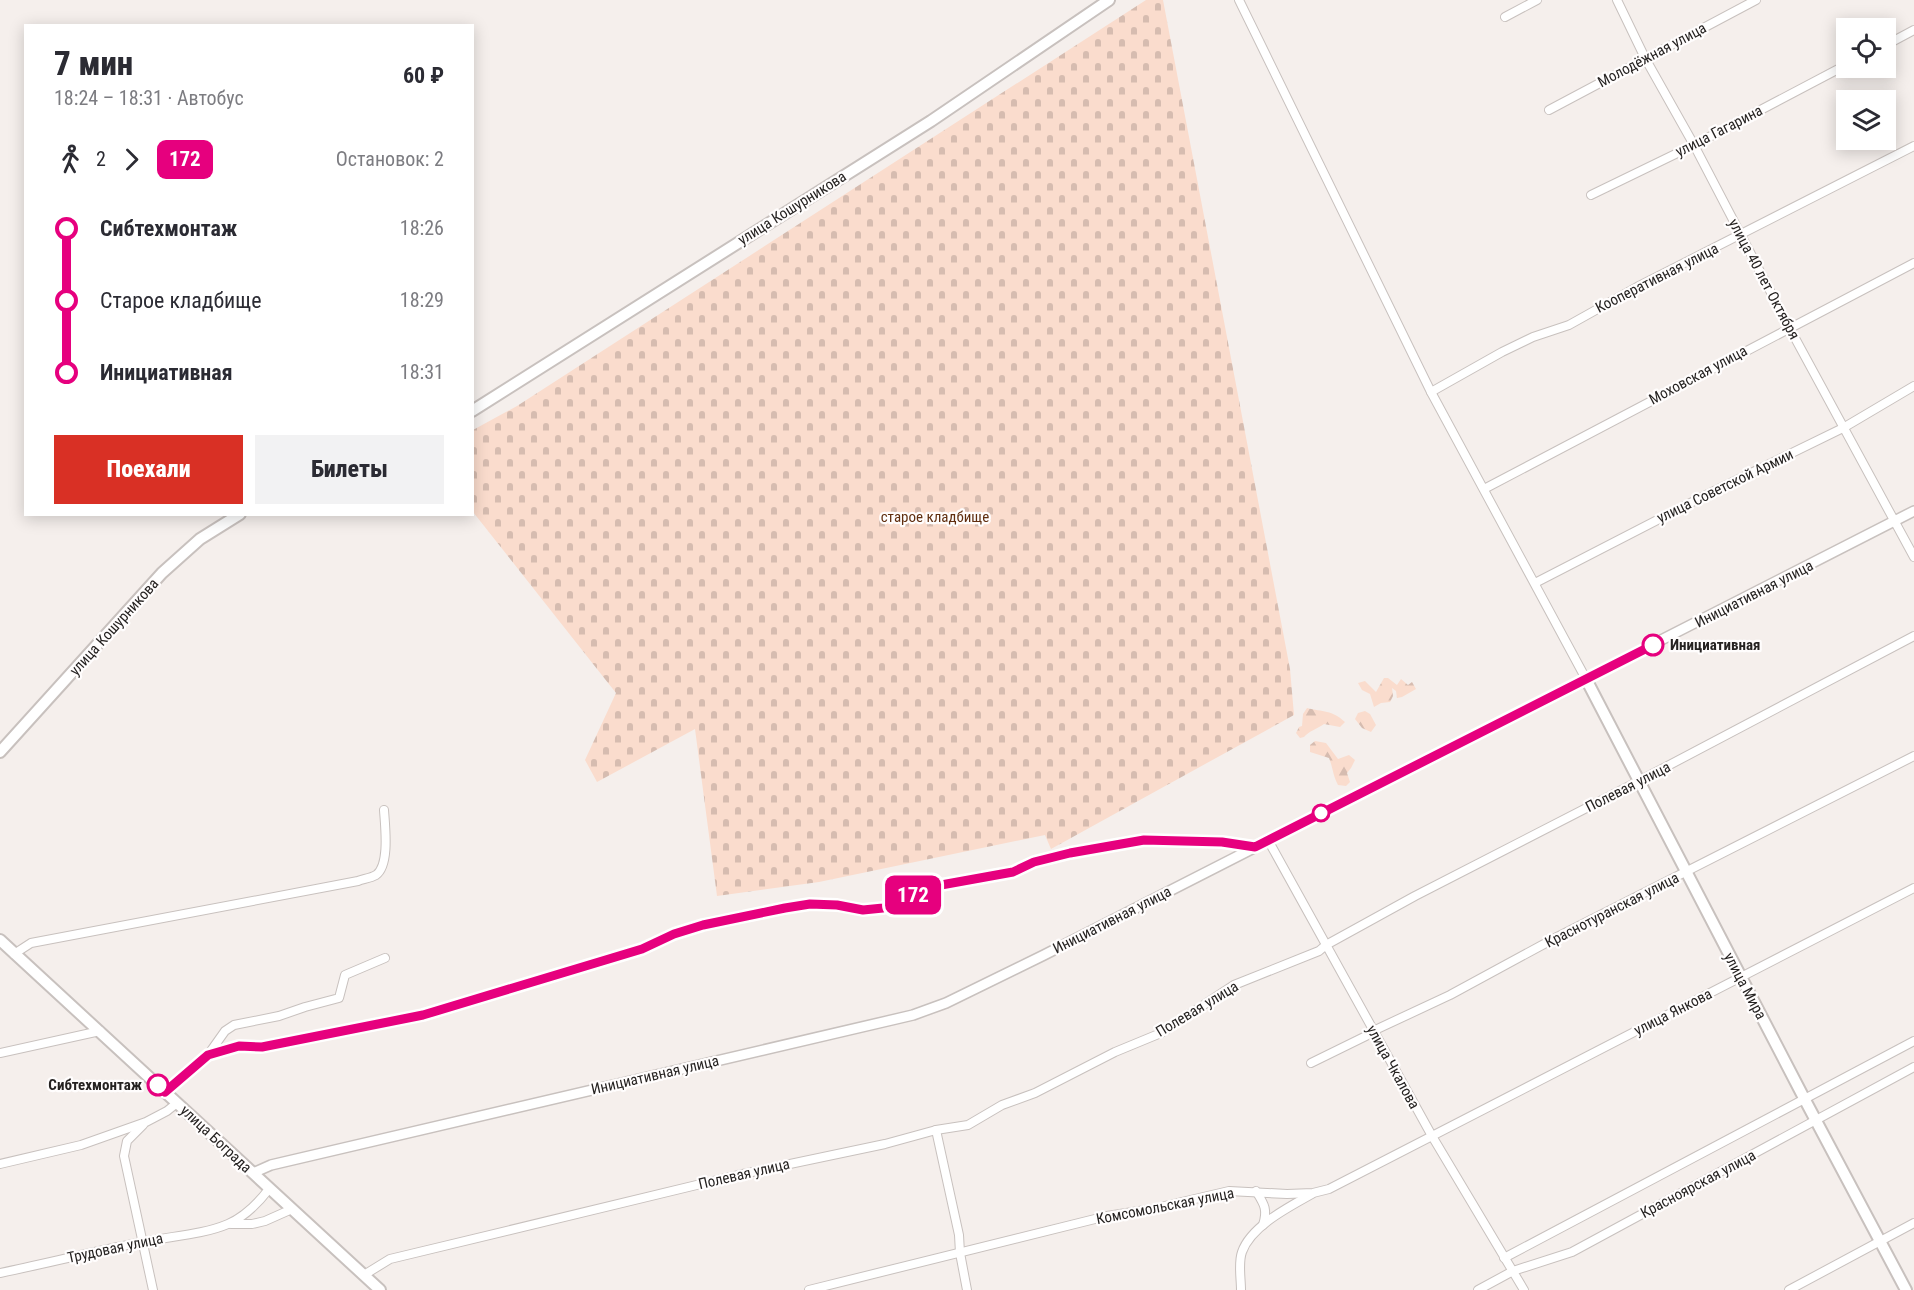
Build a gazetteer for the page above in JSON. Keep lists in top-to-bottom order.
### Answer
{
  "streets": {
    "main road": ["улица Кошурникова", "улица Мира", "улица Бограда"],
    "street": [
      "Молодёжная улица",
      "улица Гагарина",
      "Кооперативная улица",
      "улица 40 лет Октября",
      "Моховская улица",
      "улица Советской Армии",
      "Инициативная улица",
      "Полевая улица",
      "Краснотуранская улица",
      "улица Янкова",
      "улица Чкалова",
      "Красноярская улица",
      "Комсомольская улица",
      "Трудовая улица"
    ]
  },
  "crossings": [
    ["Молодёжная улица", "улица 40 лет Октября"],
    ["улица Гагарина", "улица 40 лет Октября"],
    ["Кооперативная улица", "улица 40 лет Октября"],
    ["улица 40 лет Октября", "Моховская улица"],
    ["улица 40 лет Октября", "улица Советской Армии"],
    ["улица 40 лет Октября", "Инициативная улица"],
    ["Инициативная улица", "улица Мира"],
    ["Инициативная улица", "улица Чкалова"],
    ["Инициативная улица", "улица Бограда"],
    ["Полевая улица", "улица Мира"],
    ["Полевая улица", "улица Чкалова"],
    ["Полевая улица", "улица Бограда"],
    ["Краснотуранская улица", "улица Мира"],
    ["Краснотуранская улица", "улица Чкалова"],
    ["улица Мира", "улица Янкова"],
    ["улица Мира", "Красноярская улица"],
    ["улица Янкова", "улица Чкалова"],
    ["улица Янкова", "Комсомольская улица"],
    ["улица Чкалова", "Красноярская улица"],
    ["улица Чкалова", "Комсомольская улица"],
    ["улица Бограда", "Трудовая улица"]
  ],
  "parks": ["старое кладбище"],
  "places": ["Инициативная", "Сибтехмонтаж"],
  "lines": ["bus line 172"],
  "page": {
    "on_map": "172",
    "heading": ["7 мин", "18:24 – 18:31 · Автобус", "60 ₽"],
    "legs": ["2", "172", "Остановок: 2"],
    "list": [
      {
        "name": "Сибтехмонтаж",
        "value": "18:26"
      },
      {
        "name": "Старое кладбище",
        "value": "18:29"
      },
      {
        "name": "Инициативная",
        "value": "18:31"
      }
    ],
    "buttons": ["Поехали", "Билеты"]
  }
}
